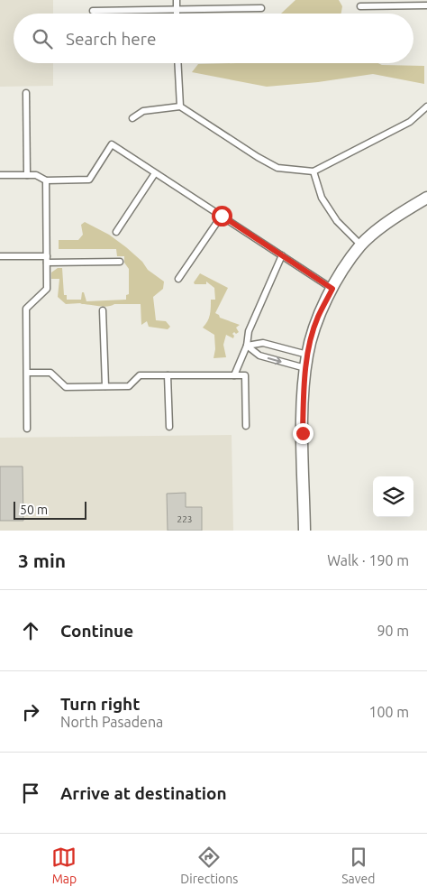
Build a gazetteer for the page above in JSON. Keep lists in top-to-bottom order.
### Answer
{
  "house_numbers": ["223"],
  "scale_bar": "50 m",
  "page": {
    "search": "Search here",
    "scale": "50 m",
    "heading": ["3 min", "Walk · 190 m"],
    "list": [
      ["Continue", "90 m"],
      ["Turn right", "North Pasadena", "100 m"],
      "Arrive at destination"
    ],
    "nav": ["Map", "Directions", "Saved"]
  }
}
